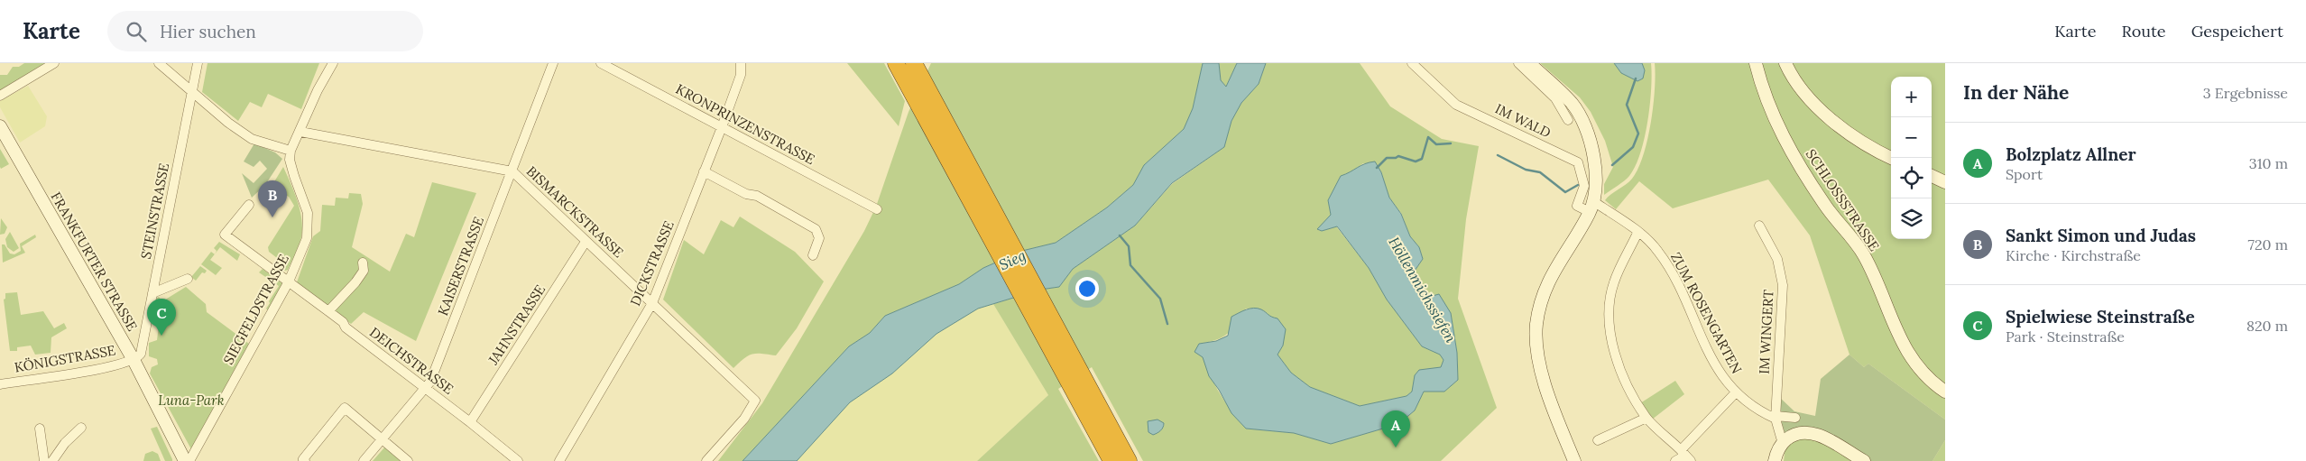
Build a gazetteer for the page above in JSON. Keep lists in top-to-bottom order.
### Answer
{
  "streets": {
    "main road": ["SCHLOSSSTRASSE", "FRANKFURTER STRASSE"],
    "street": [
      "IM WALD",
      "KRONPRINZENSTRASSE",
      "STEINSTRASSE",
      "BISMARCKSTRASSE",
      "DICKSTRASSE",
      "KAISERSTRASSE",
      "SIEGFELDSTRASSE",
      "ZUM ROSENGARTEN",
      "JAHNSTRASSE",
      "IM WINGERT",
      "KÖNIGSTRASSE",
      "DEICHSTRASSE"
    ]
  },
  "crossings": [
    ["IM WALD", "ZUM ROSENGARTEN"],
    ["KRONPRINZENSTRASSE", "DICKSTRASSE"],
    ["STEINSTRASSE", "FRANKFURTER STRASSE"],
    ["STEINSTRASSE", "KÖNIGSTRASSE"],
    ["BISMARCKSTRASSE", "DICKSTRASSE"],
    ["BISMARCKSTRASSE", "KAISERSTRASSE"],
    ["BISMARCKSTRASSE", "JAHNSTRASSE"],
    ["FRANKFURTER STRASSE", "KÖNIGSTRASSE"],
    ["KAISERSTRASSE", "DEICHSTRASSE"],
    ["SIEGFELDSTRASSE", "DEICHSTRASSE"],
    ["ZUM ROSENGARTEN", "IM WINGERT"],
    ["JAHNSTRASSE", "DEICHSTRASSE"]
  ],
  "water": ["Sieg", "Höllenmichssiefen"],
  "parks": ["Luna-Park"],
  "page": {
    "header": "Karte",
    "search": "Hier suchen",
    "nav": ["Karte", "Route", "Gespeichert"],
    "heading": ["In der Nähe", "3 Ergebnisse"],
    "map_buttons": ["+", "−"],
    "list": [
      {
        "mark": "A",
        "name": "Bolzplatz Allner",
        "note": "Sport",
        "value": "310 m"
      },
      {
        "mark": "B",
        "name": "Sankt Simon und Judas",
        "note": "Kirche · Kirchstraße",
        "value": "720 m"
      },
      {
        "mark": "C",
        "name": "Spielwiese Steinstraße",
        "note": "Park · Steinstraße",
        "value": "820 m"
      }
    ],
    "pins": ["B", "C", "A"]
  }
}
